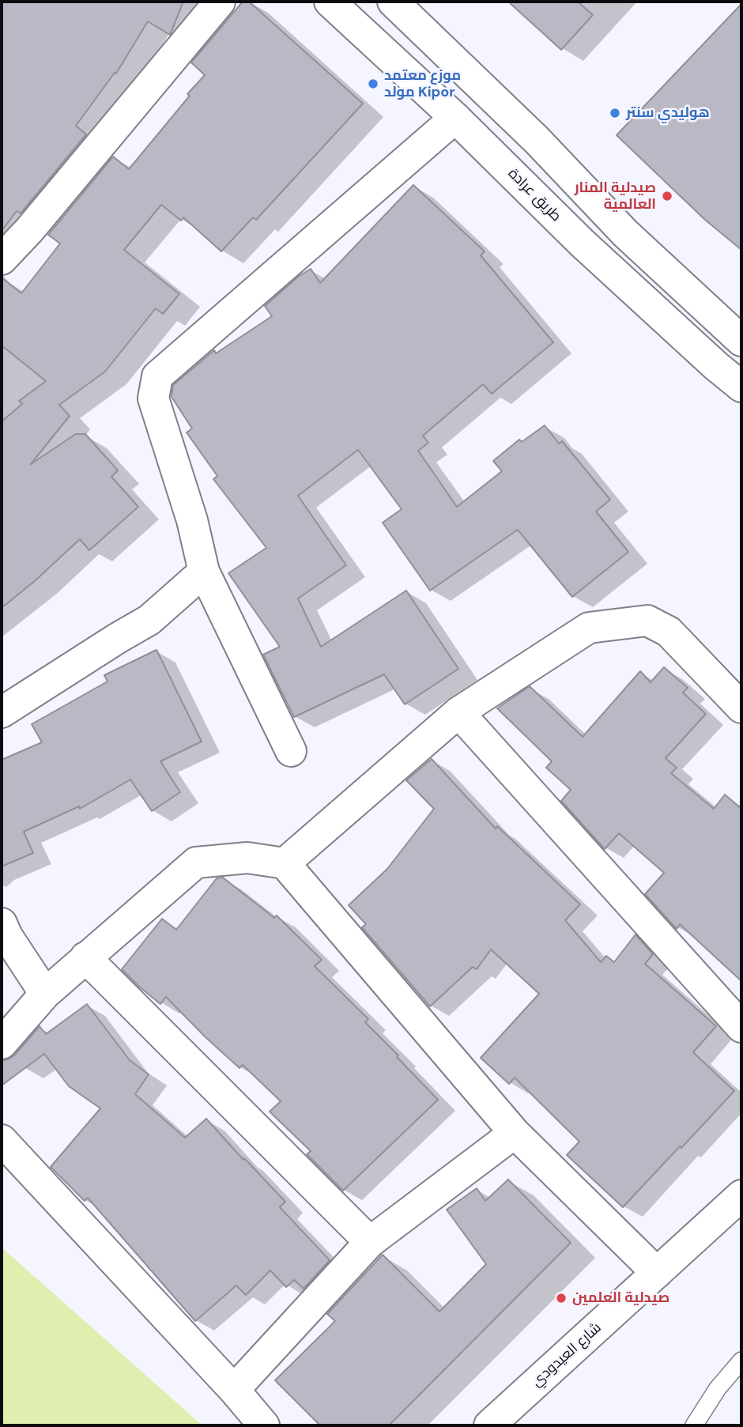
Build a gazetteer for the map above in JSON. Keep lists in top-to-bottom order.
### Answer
{
  "streets": {
    "street": ["طريق عرادة", "شارع العيدودي"]
  },
  "places": [
    "موزع معتمد مولد Kipor",
    "هوليدي سنتر",
    "صيدلية المنار العالمية",
    "صيدلية العلمين"
  ]
}
